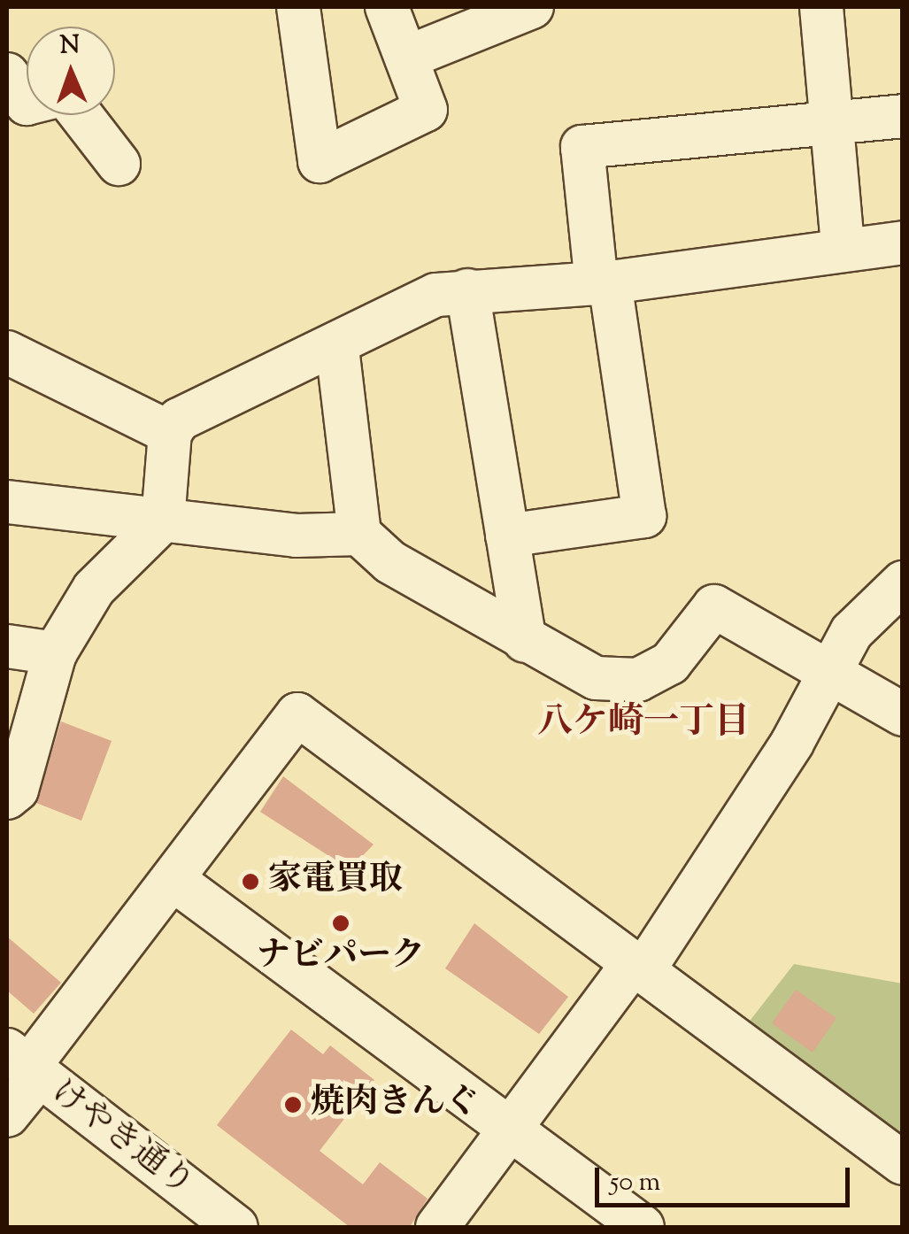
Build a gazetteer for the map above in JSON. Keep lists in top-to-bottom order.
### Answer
{
  "streets": {
    "street": ["けやき通り"]
  },
  "districts": ["八ケ崎一丁目"],
  "places": ["家電買取", "ナビパーク", "焼肉きんぐ"],
  "scale_bar": "50 m",
  "north": "top"
}
